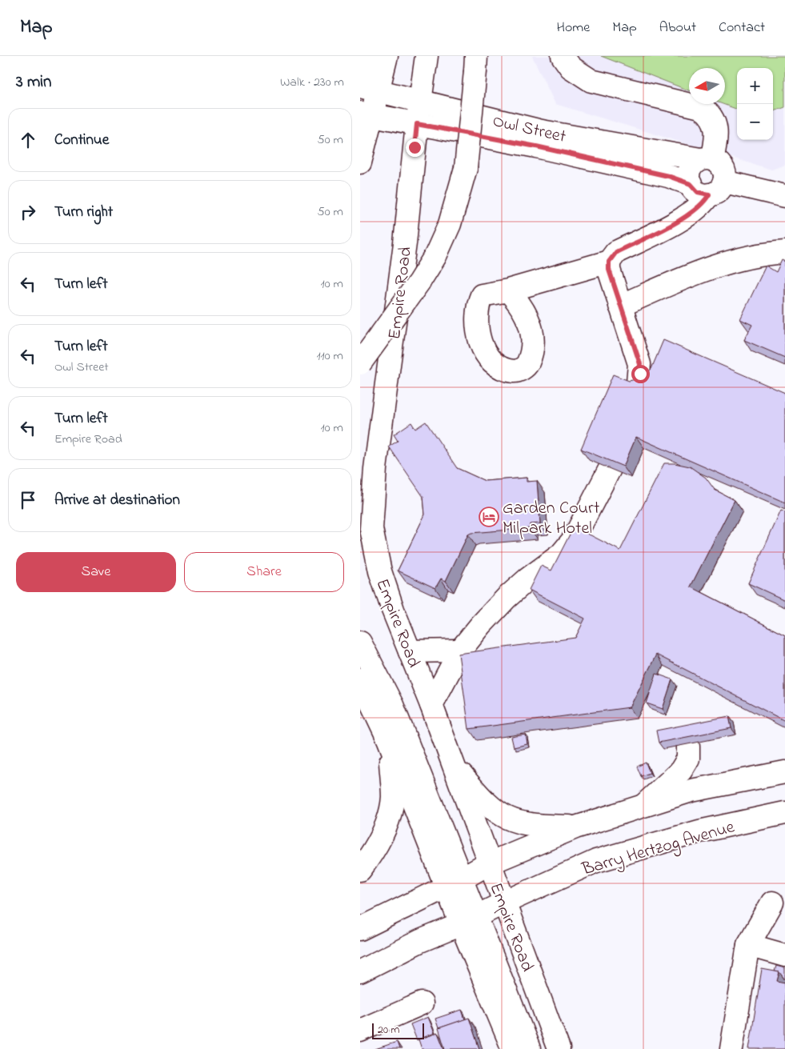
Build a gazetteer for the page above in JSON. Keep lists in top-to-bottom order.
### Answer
{
  "streets": {
    "main road": ["Owl Street", "Empire Road", "Barry Hertzog Avenue"]
  },
  "crossings": [
    ["Owl Street", "Empire Road"],
    ["Empire Road", "Barry Hertzog Avenue"]
  ],
  "places": {
    "hotel": ["Garden Court Milpark Hotel"]
  },
  "scale_bar": "20 m",
  "north": "left",
  "page": {
    "header": "Map",
    "nav": [
      "Home",
      "Map",
      "About",
      "Contact"
    ],
    "heading": ["3 min", "Walk · 230 m"],
    "map_buttons": ["+", "−"],
    "list": [
      ["Continue", "50 m"],
      ["Turn right", "50 m"],
      ["Turn left", "10 m"],
      ["Turn left", "Owl Street", "110 m"],
      ["Turn left", "Empire Road", "10 m"],
      "Arrive at destination"
    ],
    "buttons": ["Save", "Share"],
    "scale": "20 m"
  }
}
